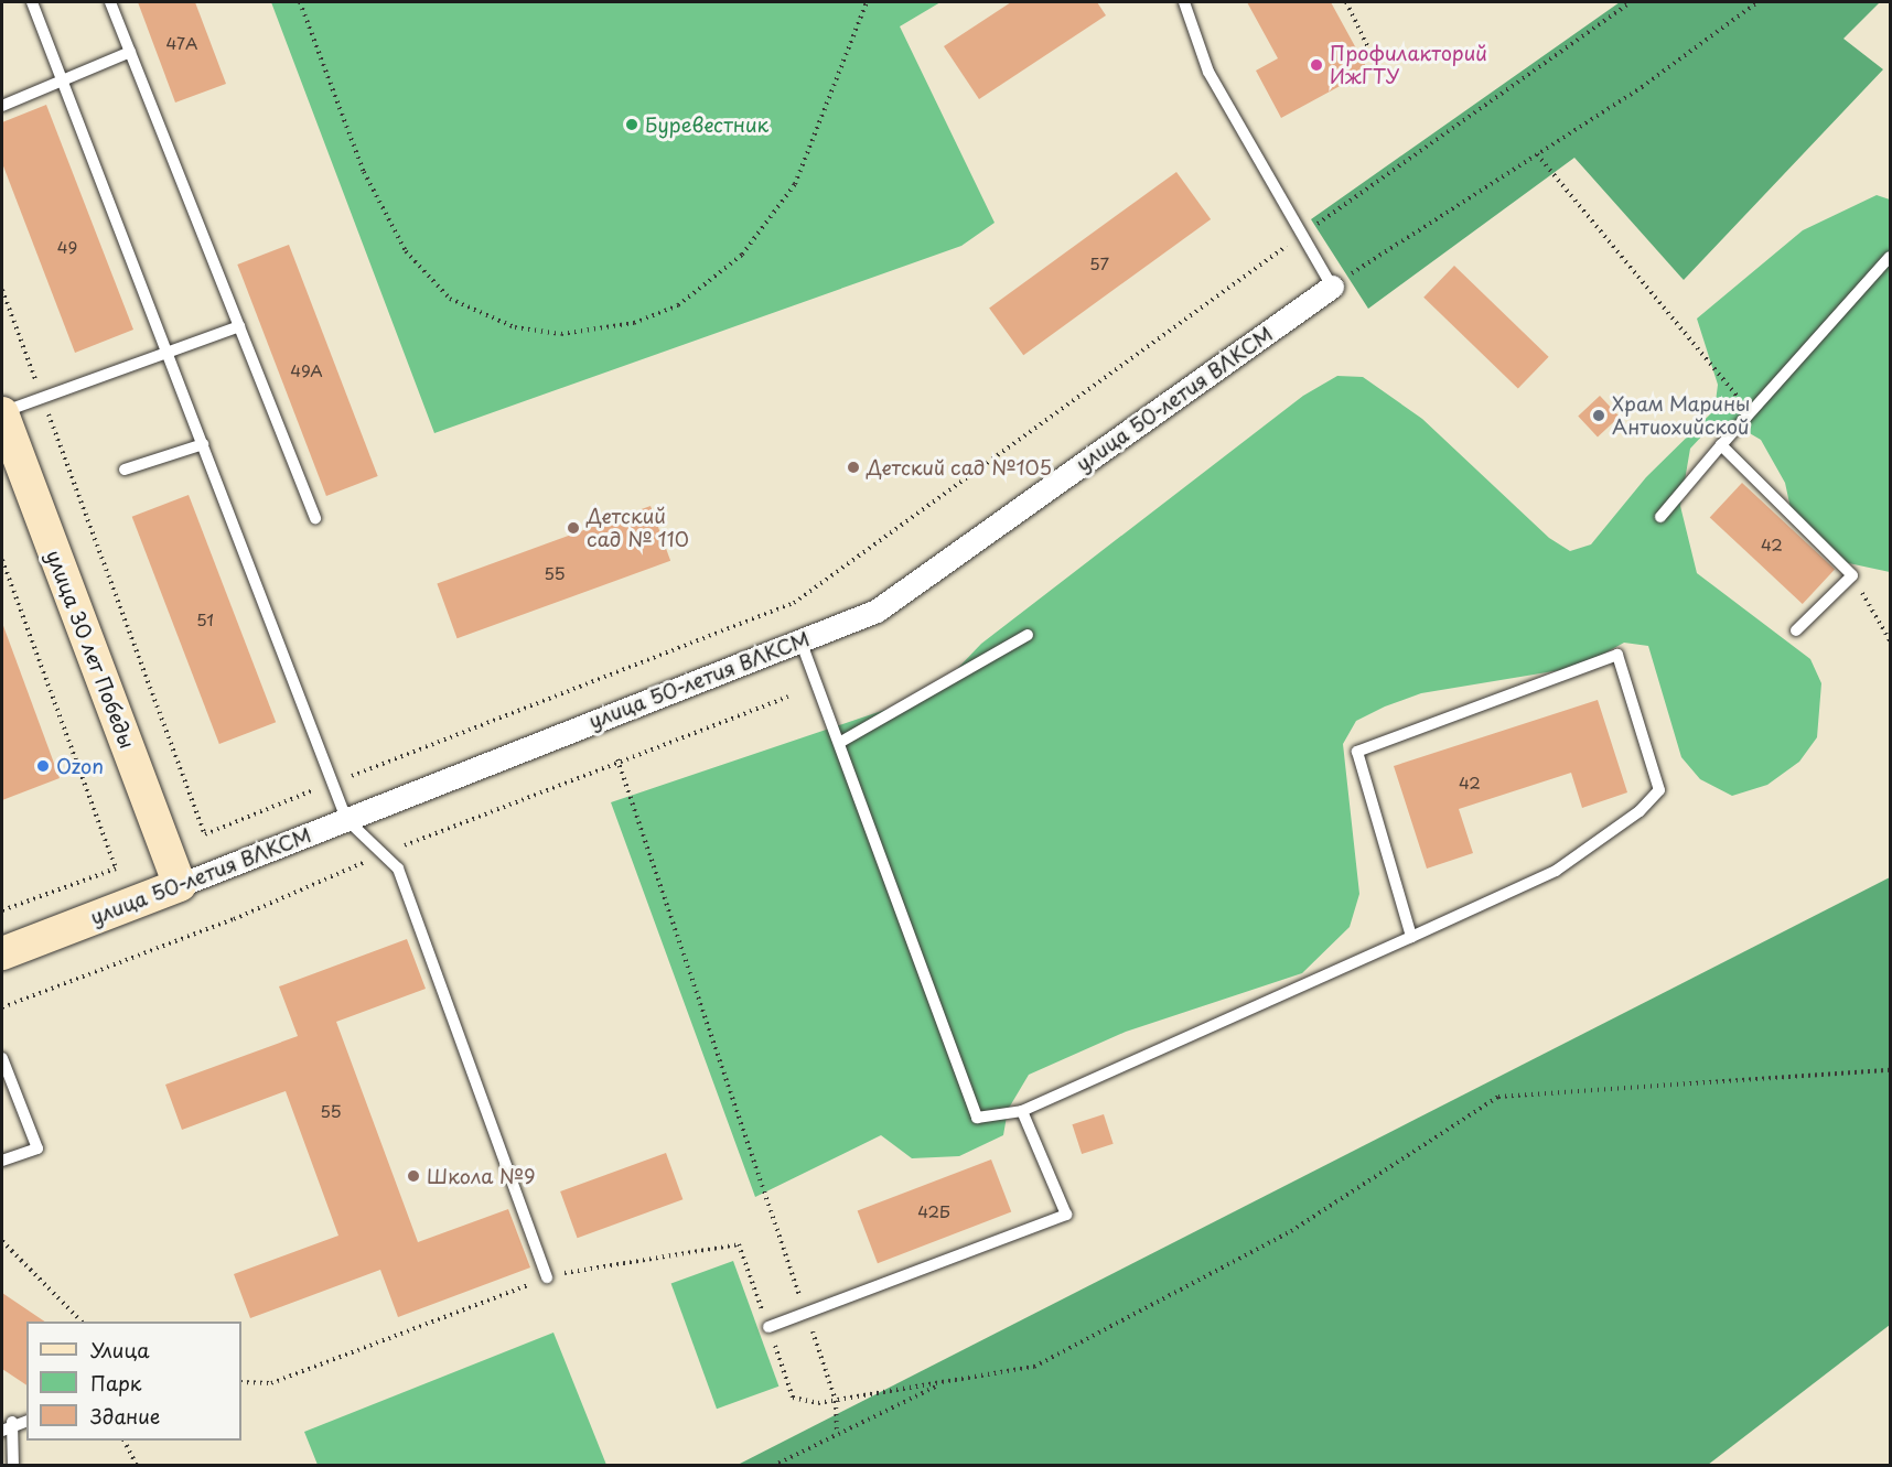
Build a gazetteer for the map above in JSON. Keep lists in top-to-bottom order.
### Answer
{
  "streets": {
    "main road": ["улица 50-летия ВЛКСМ", "улица 30 лет Победы"]
  },
  "crossings": [
    ["улица 50-летия ВЛКСМ", "улица 30 лет Победы"]
  ],
  "places": [
    "Профилакторий ИжГТУ",
    "Буревестник",
    "Храм Марины Антиохийской",
    "Детский сад №105",
    "Детский сад № 110",
    "Ozon",
    "Школа №9"
  ],
  "house_numbers": [
    "47А",
    "49",
    "57",
    "49А",
    "42",
    "55",
    "51",
    "42",
    "55",
    "42Б"
  ],
  "legend": ["Улица", "Парк", "Здание"]
}
